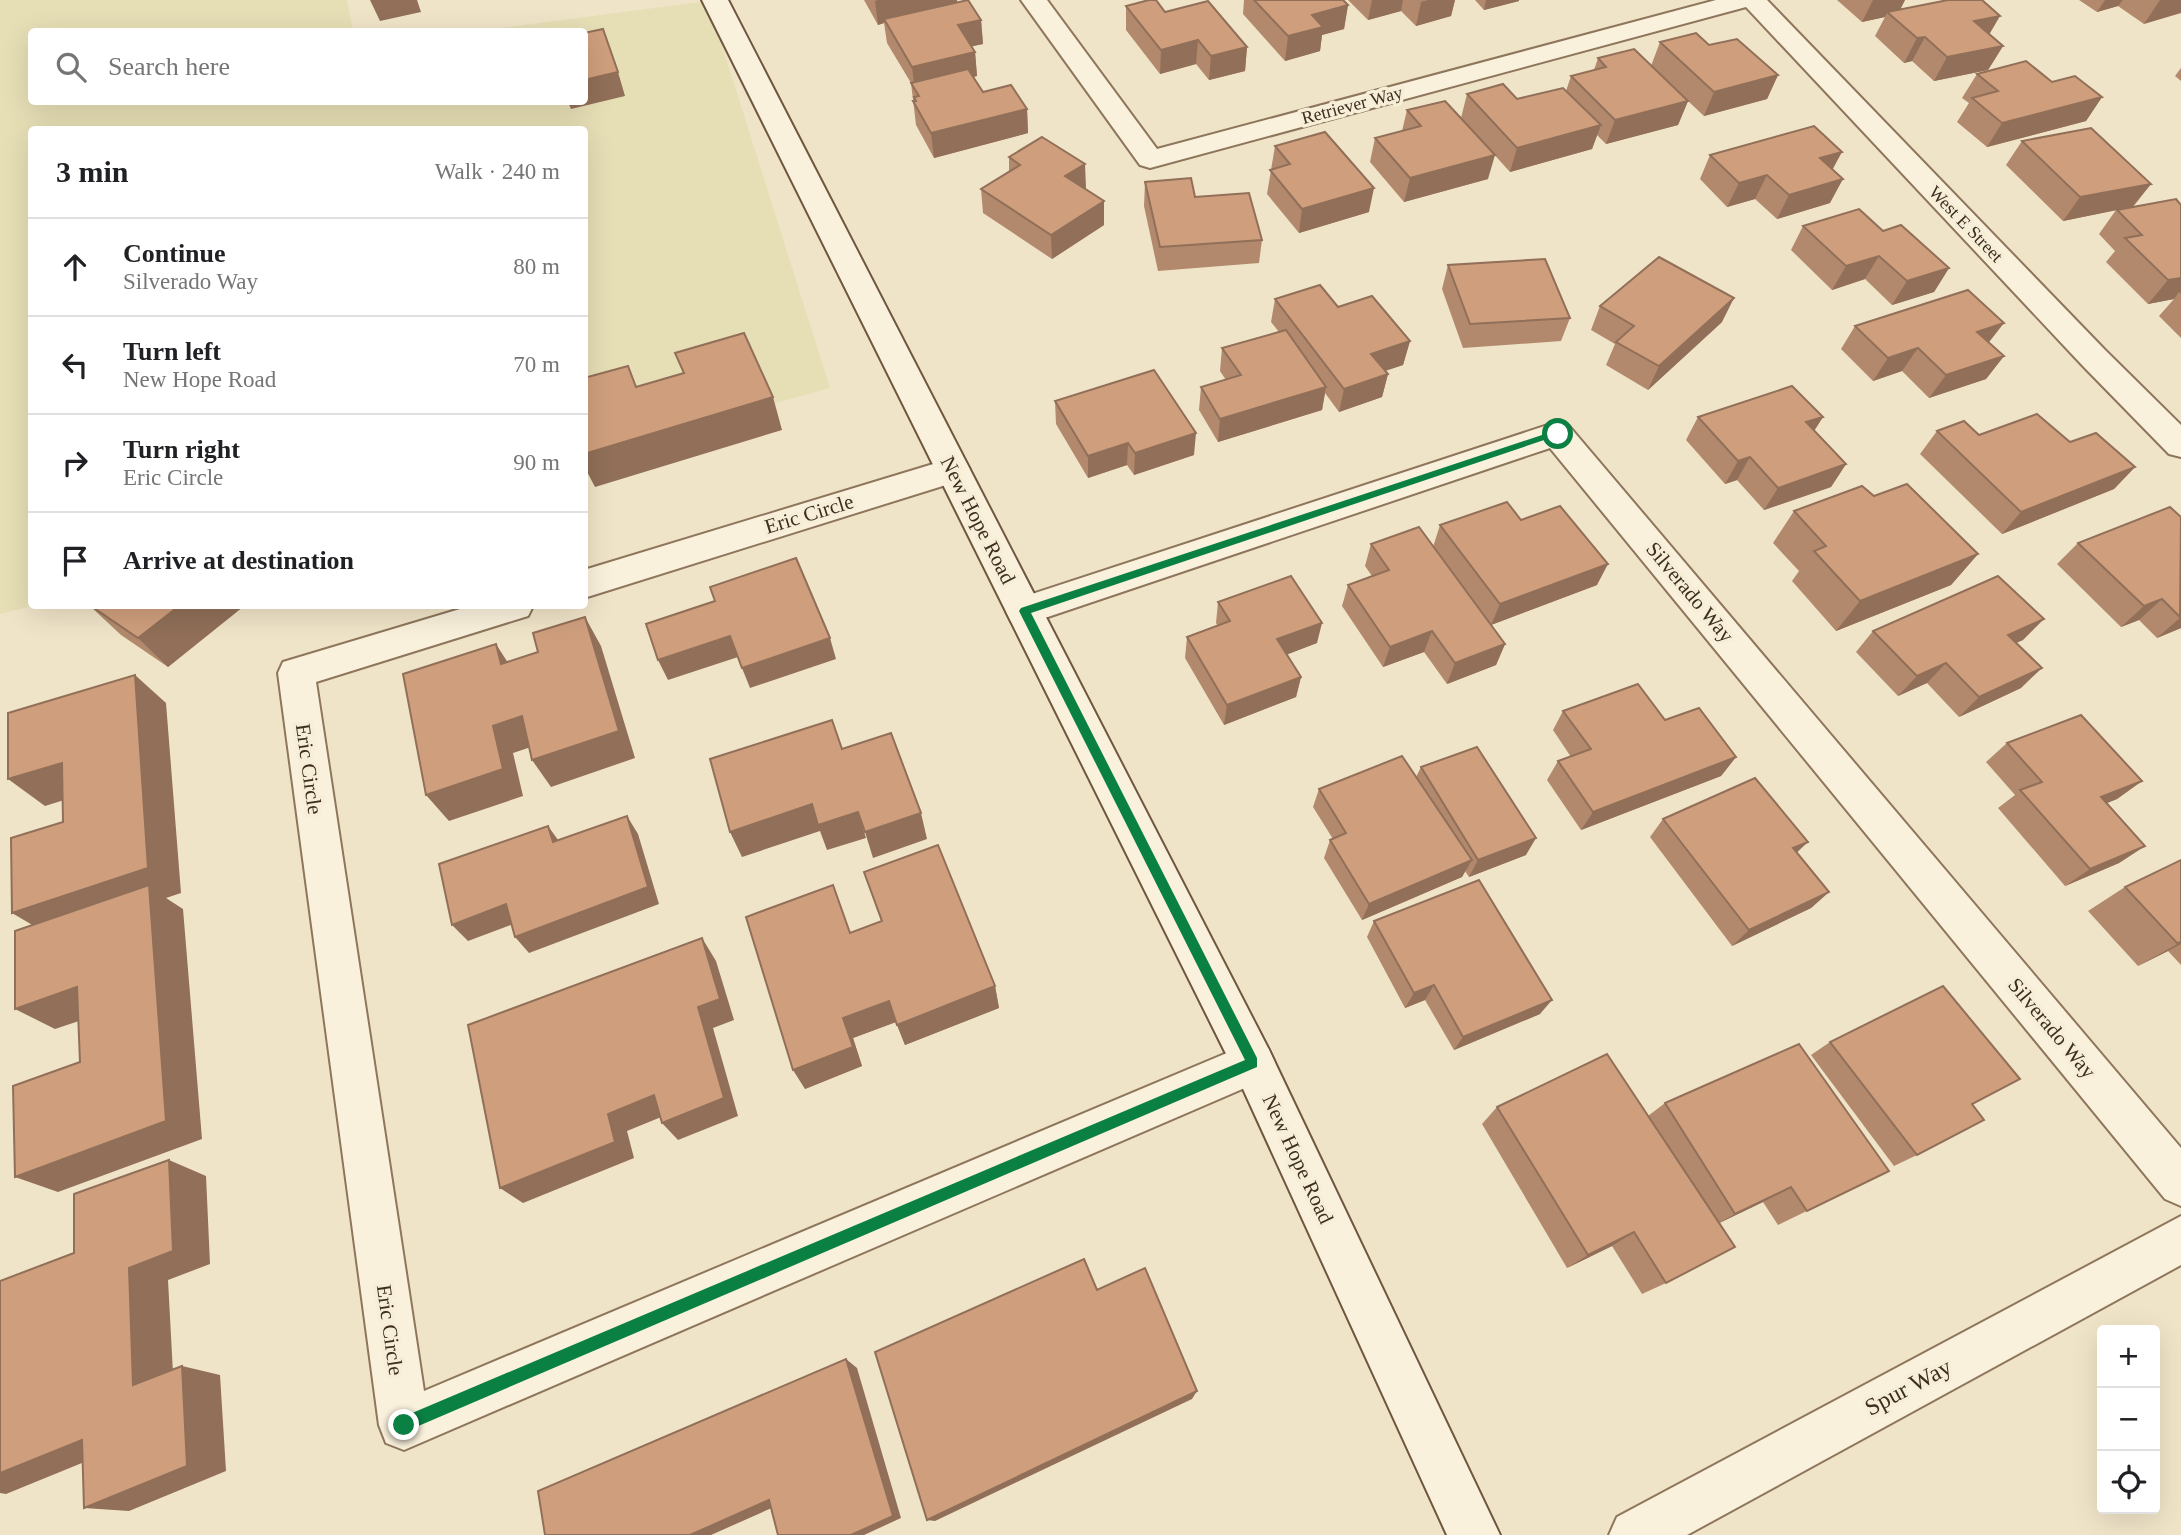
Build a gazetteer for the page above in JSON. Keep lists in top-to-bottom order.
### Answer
{
  "streets": {
    "street": [
      "Retriever Way",
      "West E Street",
      "Eric Circle",
      "New Hope Road",
      "Silverado Way",
      "Spur Way"
    ]
  },
  "crossings": [
    ["Eric Circle", "New Hope Road"],
    ["New Hope Road", "Silverado Way"]
  ],
  "page": {
    "search": "Search here",
    "heading": ["3 min", "Walk · 240 m"],
    "list": [
      ["Continue", "Silverado Way", "80 m"],
      ["Turn left", "New Hope Road", "70 m"],
      ["Turn right", "Eric Circle", "90 m"],
      "Arrive at destination"
    ],
    "map_buttons": ["+", "−"]
  }
}
